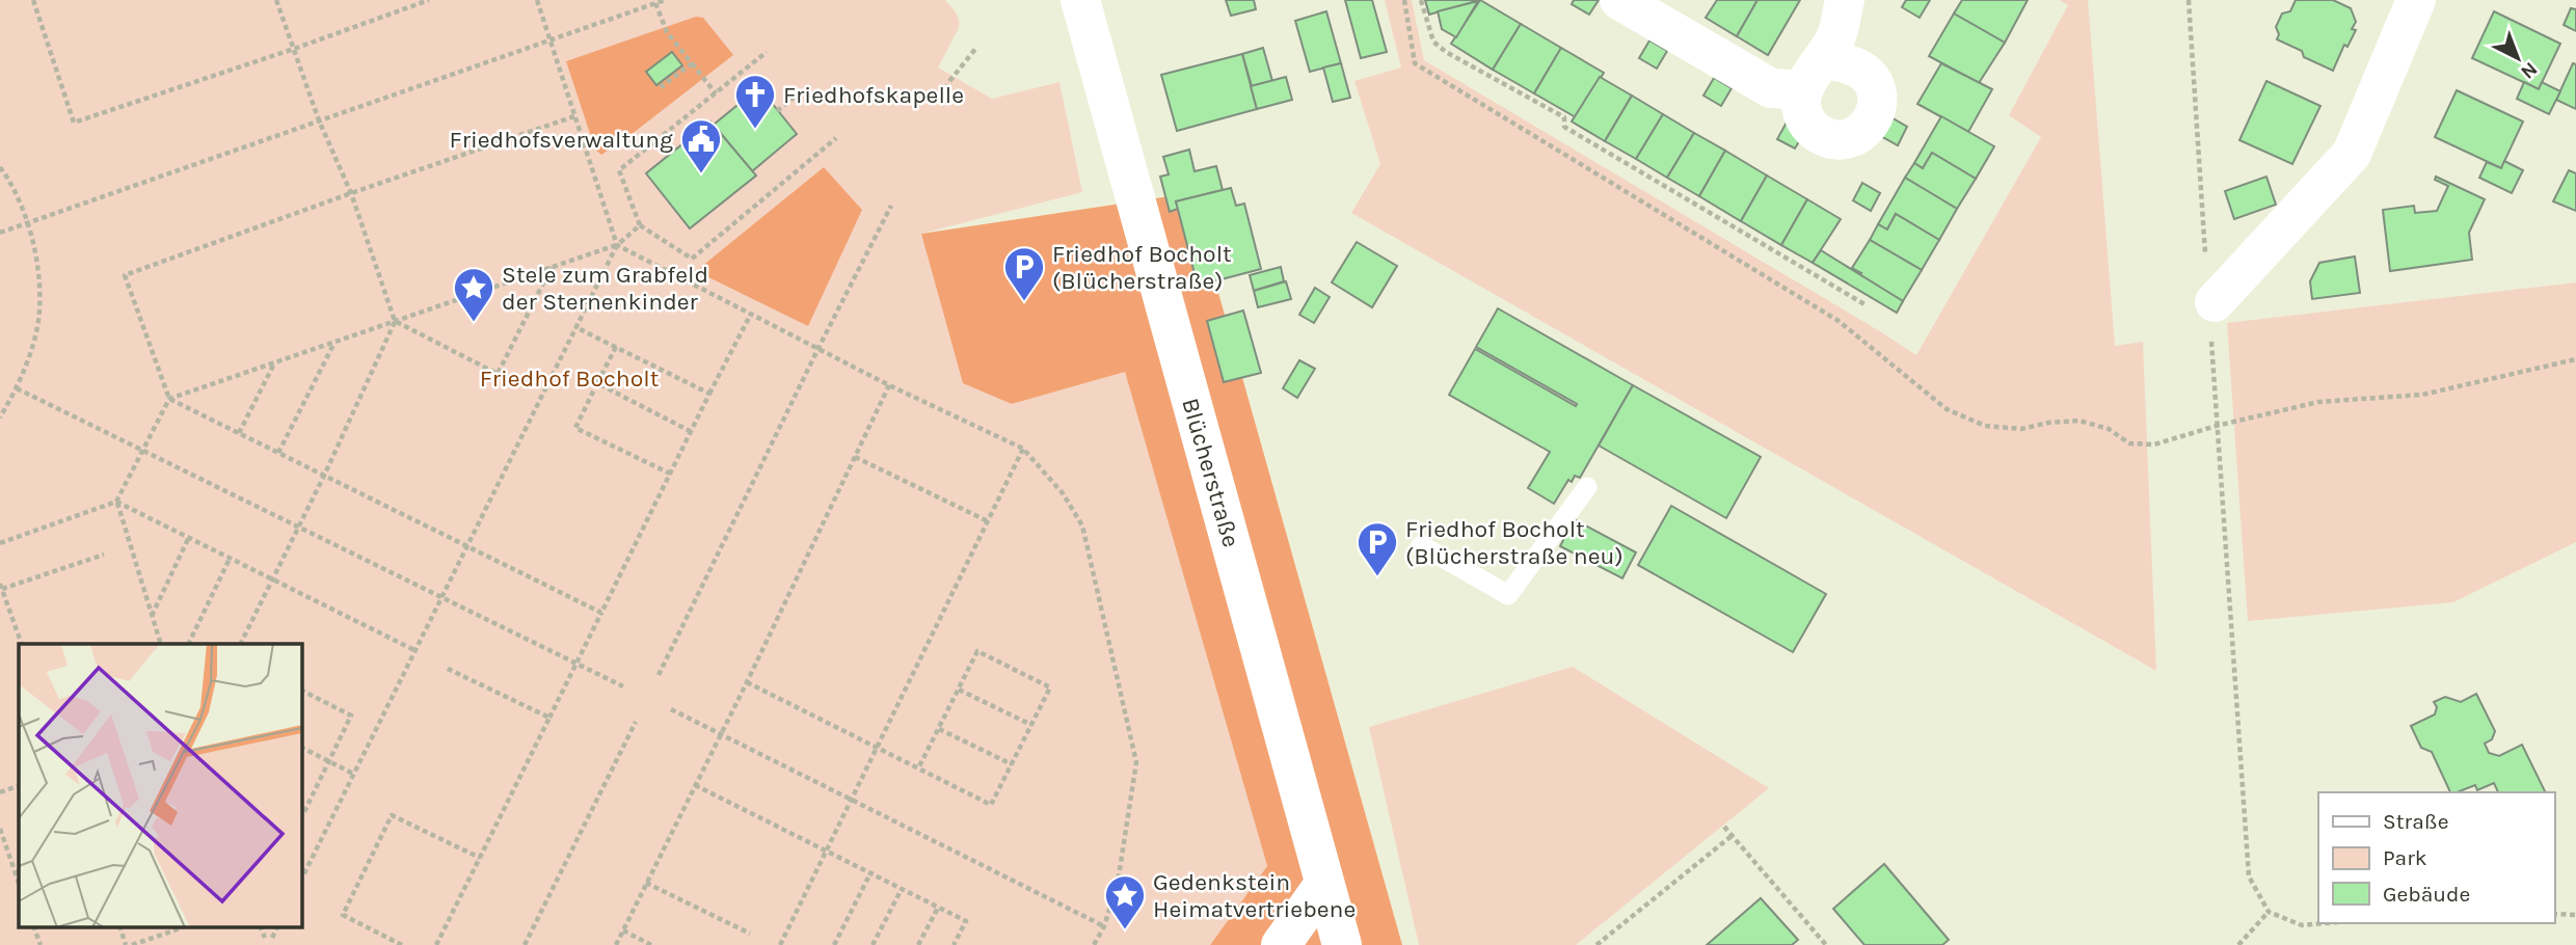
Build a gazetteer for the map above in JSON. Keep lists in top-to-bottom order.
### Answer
{
  "streets": {
    "street": ["Blücherstraße"]
  },
  "parks": ["Friedhof Bocholt"],
  "places": {
    "church": ["Friedhofskapelle"],
    "public building": ["Friedhofsverwaltung"],
    "parking": ["Friedhof Bocholt (Blücherstraße)", "Friedhof Bocholt (Blücherstraße neu)"],
    "place": ["Stele zum Grabfeld der Sternenkinder", "Gedenkstein Heimatvertriebene"]
  },
  "legend": ["Straße", "Park", "Gebäude"],
  "north": "bottom right"
}
